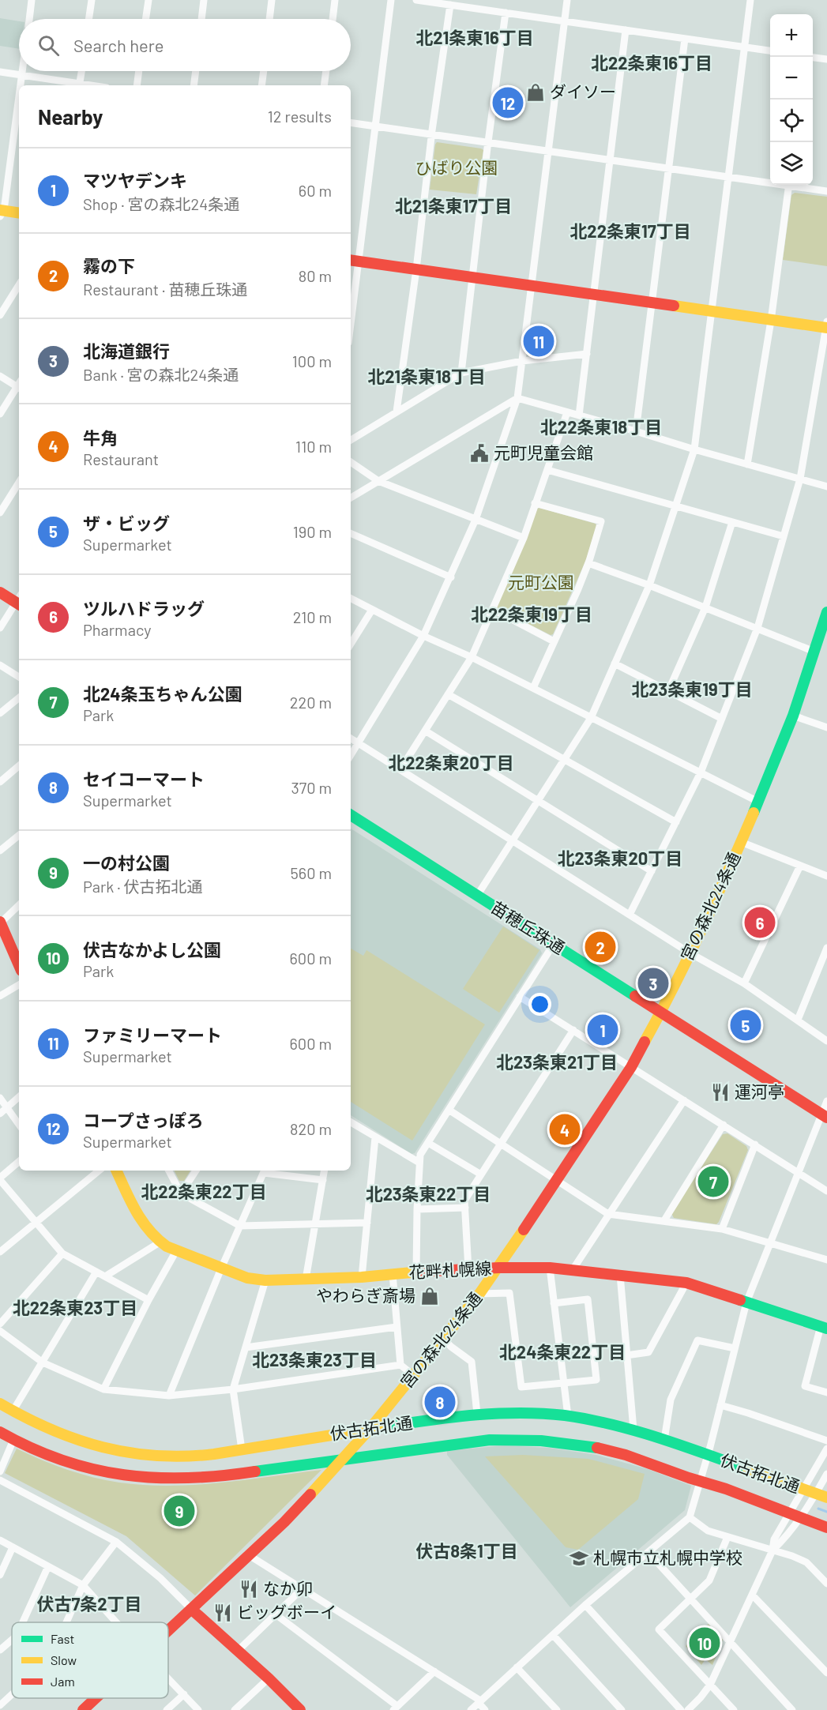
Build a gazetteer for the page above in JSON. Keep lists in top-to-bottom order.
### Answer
{
  "streets": {
    "street": [
      "宮の森北24条通",
      "苗穂丘珠通",
      "花畔札幌線",
      "伏古拓北通"
    ]
  },
  "crossings": [
    ["宮の森北24条通", "苗穂丘珠通"],
    ["宮の森北24条通", "花畔札幌線"],
    ["宮の森北24条通", "伏古拓北通"]
  ],
  "districts": [
    "北21条東16丁目",
    "北22条東16丁目",
    "北21条東17丁目",
    "北22条東17丁目",
    "北21条東18丁目",
    "北22条東18丁目",
    "北22条東19丁目",
    "北23条東19丁目",
    "北22条東20丁目",
    "北23条東20丁目",
    "北23条東21丁目",
    "北22条東22丁目",
    "北23条東22丁目",
    "北22条東23丁目",
    "北24条東22丁目",
    "北23条東23丁目",
    "伏古8条1丁目",
    "伏古7条2丁目"
  ],
  "parks": ["ひばり公園", "元町公園"],
  "places": {
    "shop": ["ダイソー", "やわらぎ斎場"],
    "public building": ["元町児童会館"],
    "restaurant": ["運河亭", "なか卯", "ビッグボーイ"],
    "school or university": ["札幌市立札幌中学校"]
  },
  "legend": ["Fast", "Slow", "Jam"],
  "page": {
    "map_buttons": ["+", "−"],
    "search": "Search here",
    "pins": [
      "12",
      "11",
      "6",
      "2",
      "3",
      "5",
      "1",
      "4",
      "7",
      "8",
      "9",
      "10"
    ],
    "heading": ["Nearby", "12 results"],
    "list": [
      {
        "mark": "1",
        "name": "マツヤデンキ",
        "note": "Shop · 宮の森北24条通",
        "value": "60 m"
      },
      {
        "mark": "2",
        "name": "霧の下",
        "note": "Restaurant · 苗穂丘珠通",
        "value": "80 m"
      },
      {
        "mark": "3",
        "name": "北海道銀行",
        "note": "Bank · 宮の森北24条通",
        "value": "100 m"
      },
      {
        "mark": "4",
        "name": "牛角",
        "note": "Restaurant",
        "value": "110 m"
      },
      {
        "mark": "5",
        "name": "ザ・ビッグ",
        "note": "Supermarket",
        "value": "190 m"
      },
      {
        "mark": "6",
        "name": "ツルハドラッグ",
        "note": "Pharmacy",
        "value": "210 m"
      },
      {
        "mark": "7",
        "name": "北24条玉ちゃん公園",
        "note": "Park",
        "value": "220 m"
      },
      {
        "mark": "8",
        "name": "セイコーマート",
        "note": "Supermarket",
        "value": "370 m"
      },
      {
        "mark": "9",
        "name": "一の村公園",
        "note": "Park · 伏古拓北通",
        "value": "560 m"
      },
      {
        "mark": "10",
        "name": "伏古なかよし公園",
        "note": "Park",
        "value": "600 m"
      },
      {
        "mark": "11",
        "name": "ファミリーマート",
        "note": "Supermarket",
        "value": "600 m"
      },
      {
        "mark": "12",
        "name": "コープさっぽろ",
        "note": "Supermarket",
        "value": "820 m"
      }
    ]
  }
}
